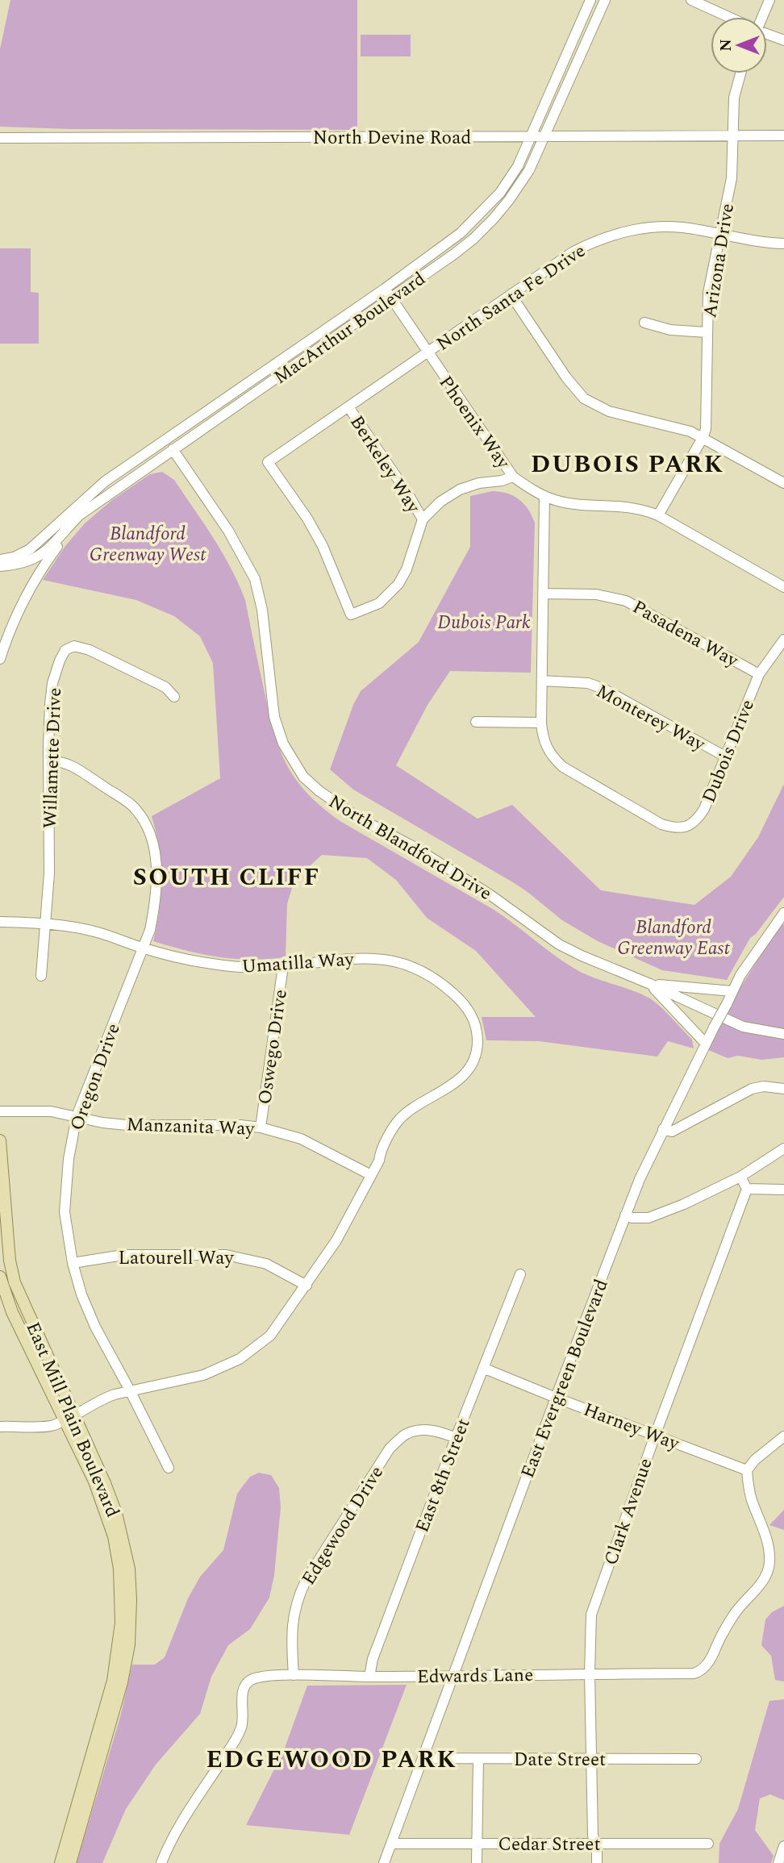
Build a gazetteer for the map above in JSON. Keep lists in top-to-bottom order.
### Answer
{
  "streets": {
    "main road": ["East Mill Plain Boulevard"],
    "street": [
      "North Devine Road",
      "Arizona Drive",
      "North Santa Fe Drive",
      "MacArthur Boulevard",
      "Phoenix Way",
      "Berkeley Way",
      "Pasadena Way",
      "Monterey Way",
      "Dubois Drive",
      "Willamette Drive",
      "North Blandford Drive",
      "Umatilla Way",
      "Oswego Drive",
      "Oregon Drive",
      "Manzanita Way",
      "Latourell Way",
      "East Evergreen Boulevard",
      "Harney Way",
      "East 8th Street",
      "Clark Avenue",
      "Edgewood Drive",
      "Edwards Lane",
      "Date Street",
      "Cedar Street"
    ]
  },
  "crossings": [
    ["North Devine Road", "Arizona Drive"],
    ["North Devine Road", "MacArthur Boulevard"],
    ["Arizona Drive", "North Santa Fe Drive"],
    ["Arizona Drive", "Phoenix Way"],
    ["North Santa Fe Drive", "Phoenix Way"],
    ["North Santa Fe Drive", "Berkeley Way"],
    ["MacArthur Boulevard", "Phoenix Way"],
    ["MacArthur Boulevard", "North Blandford Drive"],
    ["Pasadena Way", "Dubois Drive"],
    ["Monterey Way", "Dubois Drive"],
    ["Willamette Drive", "Umatilla Way"],
    ["Willamette Drive", "Oregon Drive"],
    ["Umatilla Way", "Oswego Drive"],
    ["Umatilla Way", "Oregon Drive"],
    ["Umatilla Way", "Manzanita Way"],
    ["Oswego Drive", "Manzanita Way"],
    ["Oregon Drive", "Manzanita Way"],
    ["Oregon Drive", "Latourell Way"],
    ["East Evergreen Boulevard", "Harney Way"],
    ["East Evergreen Boulevard", "Edwards Lane"],
    ["East Evergreen Boulevard", "Date Street"],
    ["East Evergreen Boulevard", "Cedar Street"],
    ["Harney Way", "East 8th Street"],
    ["Harney Way", "Clark Avenue"],
    ["Harney Way", "Edwards Lane"],
    ["East 8th Street", "Edgewood Drive"],
    ["East 8th Street", "Edwards Lane"],
    ["Clark Avenue", "Edwards Lane"],
    ["Clark Avenue", "Date Street"],
    ["Clark Avenue", "Cedar Street"],
    ["Edgewood Drive", "Edwards Lane"]
  ],
  "districts": ["DUBOIS PARK", "SOUTH CLIFF", "EDGEWOOD PARK"],
  "parks": ["Blandford Greenway West", "Dubois Park", "Blandford Greenway East"],
  "north": "left"
}
